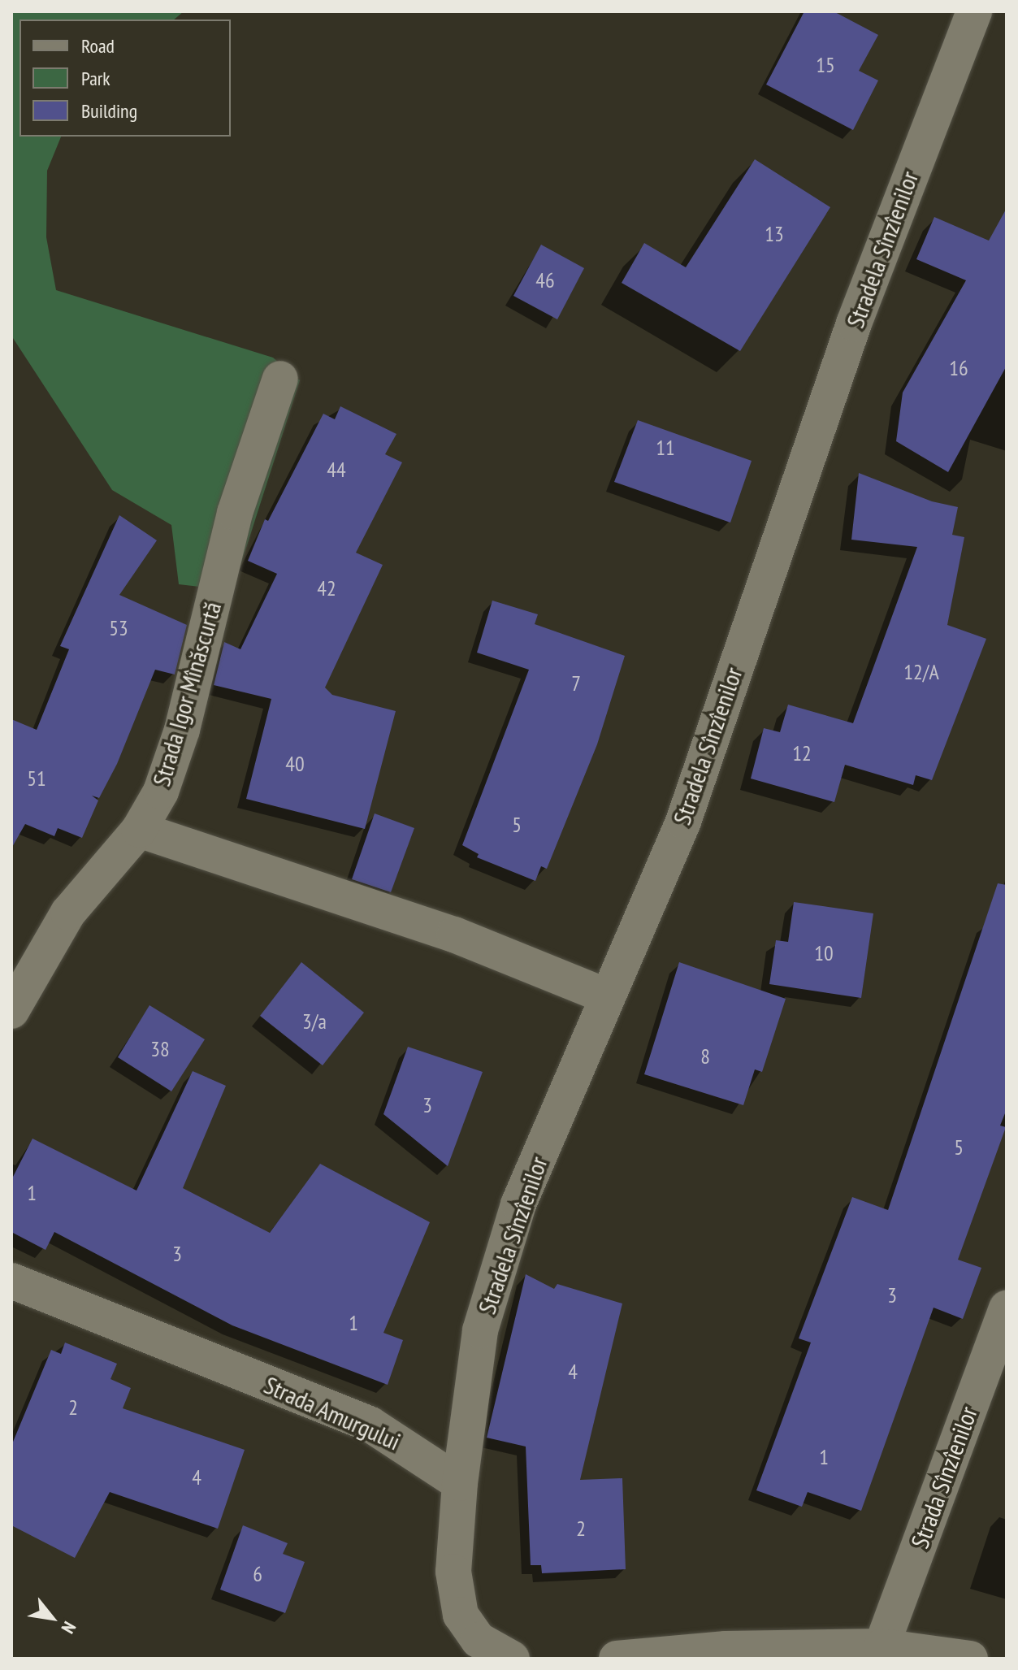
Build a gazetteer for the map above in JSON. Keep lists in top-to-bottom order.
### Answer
{
  "streets": {
    "street": [
      "Stradela Sînzîenilor",
      "Strada Igor Mînăscurtă",
      "Strada Amurgului",
      "Strada Sînzîenilor"
    ]
  },
  "crossings": [
    ["Stradela Sînzîenilor", "Strada Amurgului"]
  ],
  "house_numbers": [
    "15",
    "13",
    "46",
    "16",
    "11",
    "44",
    "42",
    "53",
    "12/A",
    "7",
    "12",
    "40",
    "51",
    "5",
    "10",
    "3/a",
    "38",
    "8",
    "3",
    "5",
    "1",
    "3",
    "3",
    "1",
    "4",
    "2",
    "1",
    "4",
    "2",
    "6"
  ],
  "legend": ["Road", "Park", "Building"],
  "north": "bottom right"
}
